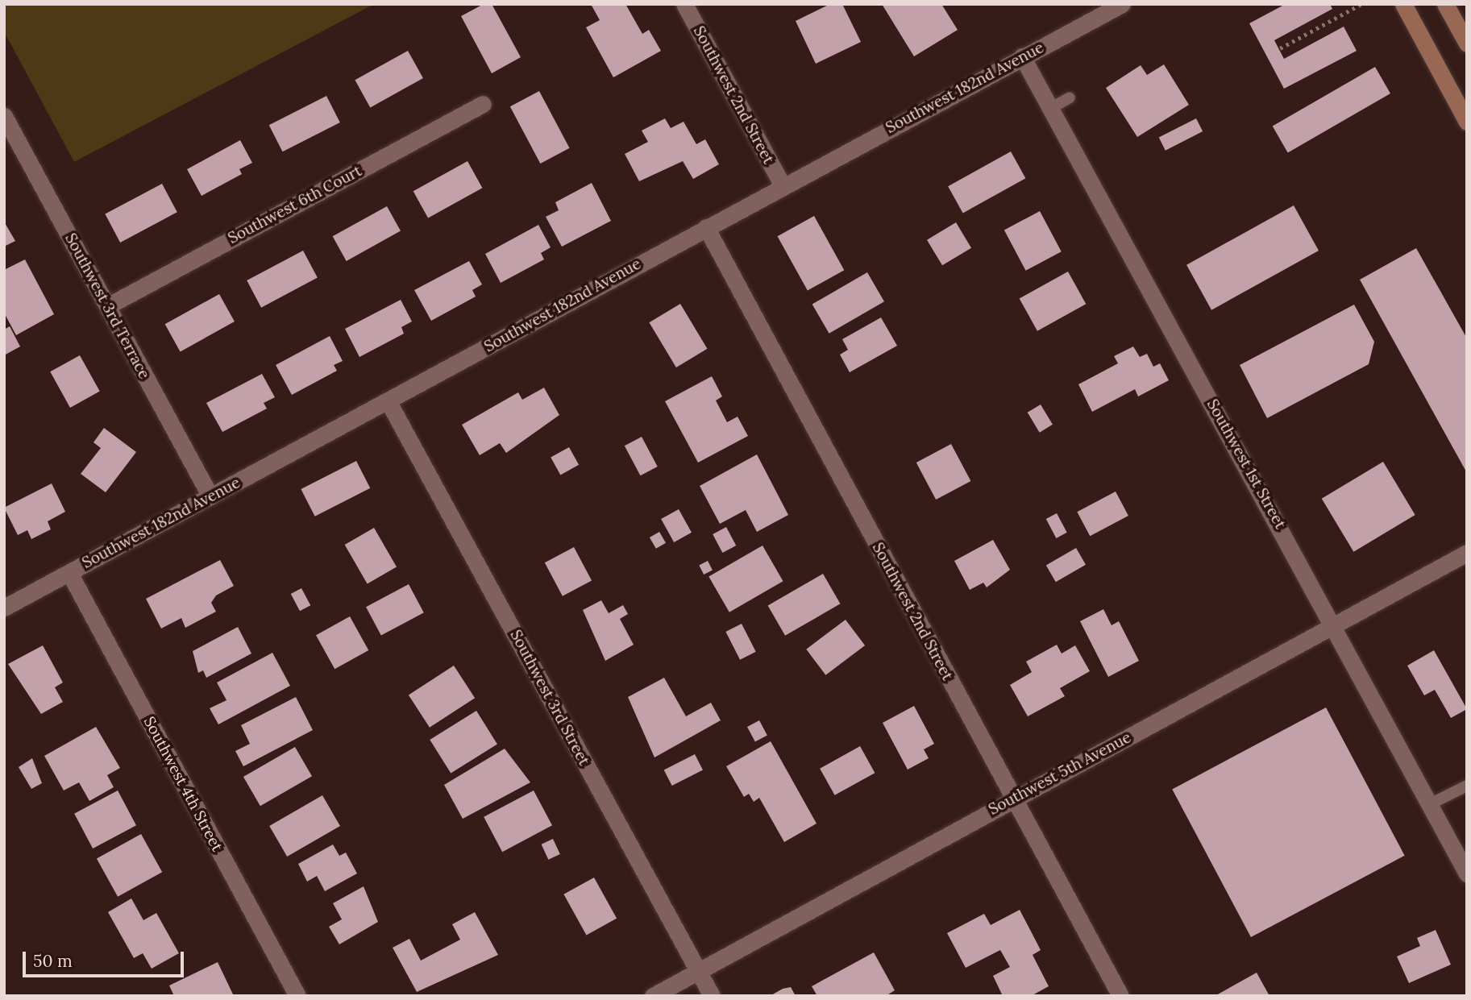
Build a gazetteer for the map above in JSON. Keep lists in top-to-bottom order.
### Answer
{
  "streets": {
    "street": [
      "Southwest 182nd Avenue",
      "Southwest 2nd Street",
      "Southwest 6th Court",
      "Southwest 3rd Terrace",
      "Southwest 1st Street",
      "Southwest 3rd Street",
      "Southwest 5th Avenue",
      "Southwest 4th Street"
    ]
  },
  "crossings": [
    ["Southwest 182nd Avenue", "Southwest 2nd Street"],
    ["Southwest 182nd Avenue", "Southwest 3rd Terrace"],
    ["Southwest 182nd Avenue", "Southwest 1st Street"],
    ["Southwest 182nd Avenue", "Southwest 3rd Street"],
    ["Southwest 182nd Avenue", "Southwest 4th Street"],
    ["Southwest 2nd Street", "Southwest 5th Avenue"],
    ["Southwest 6th Court", "Southwest 3rd Terrace"],
    ["Southwest 1st Street", "Southwest 5th Avenue"],
    ["Southwest 3rd Street", "Southwest 5th Avenue"]
  ],
  "scale_bar": "50 m"
}
